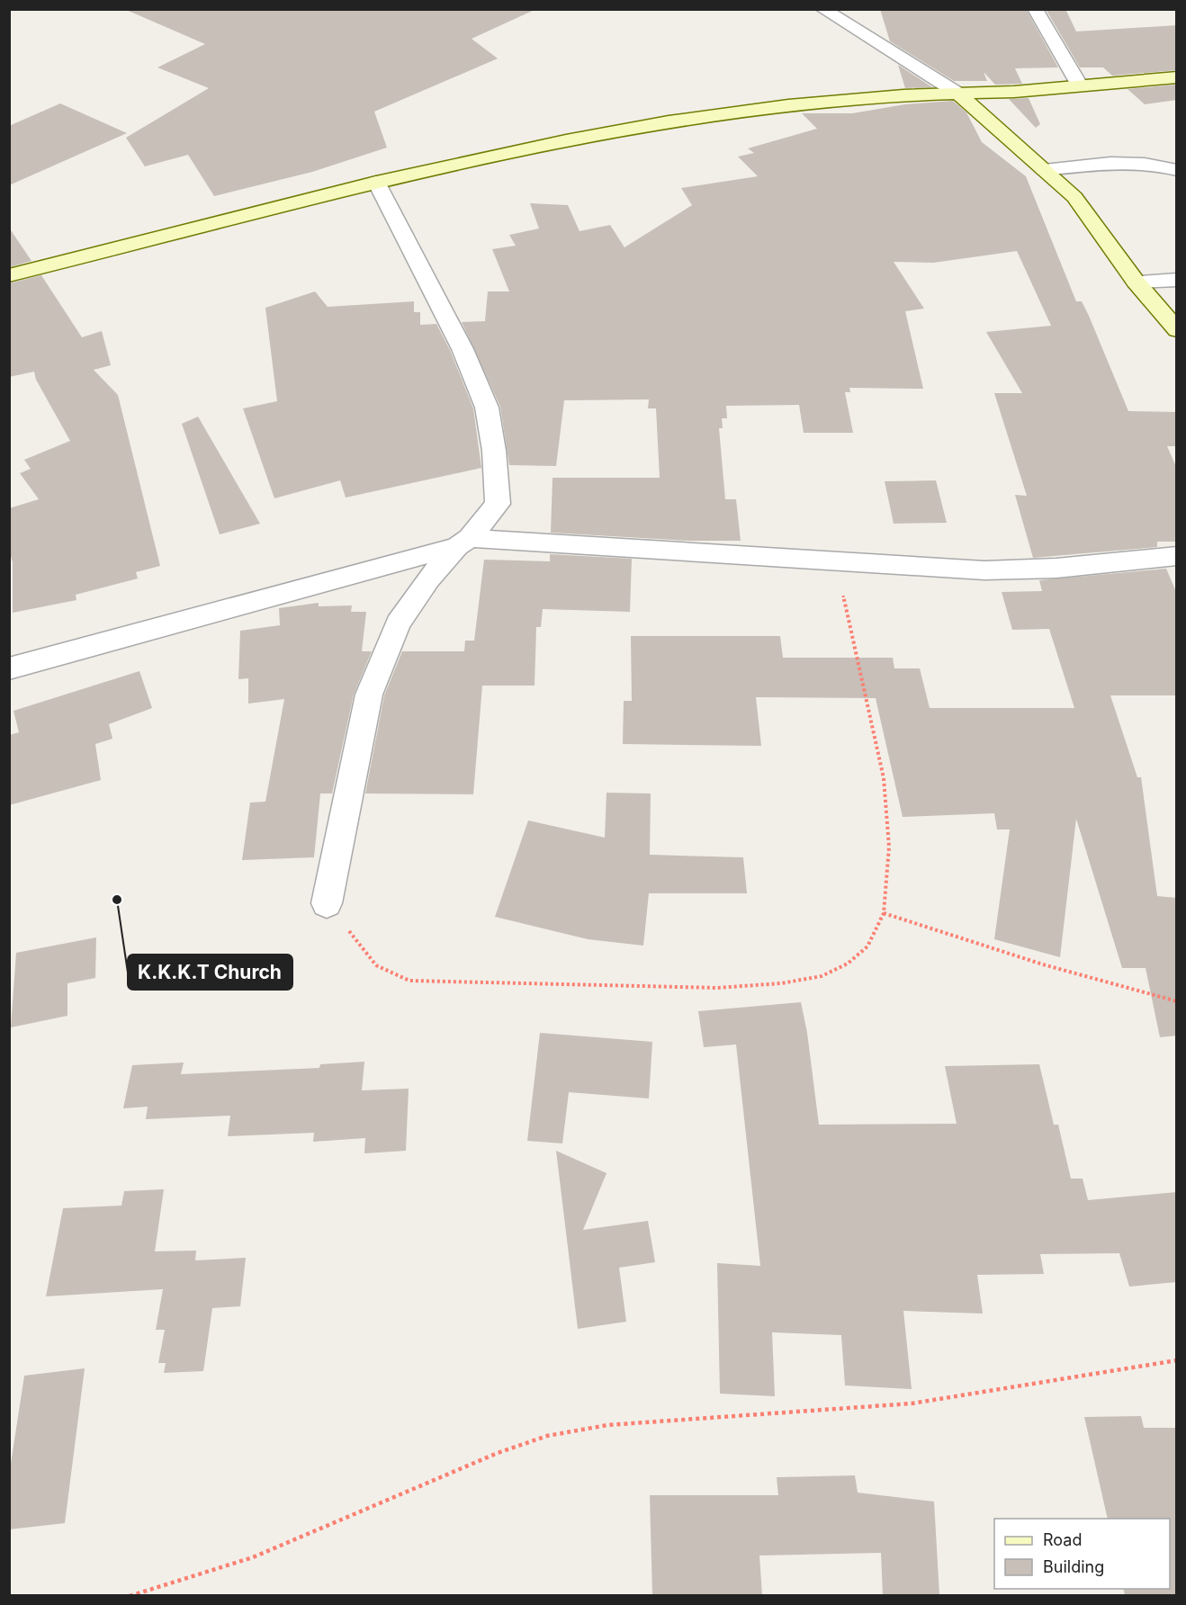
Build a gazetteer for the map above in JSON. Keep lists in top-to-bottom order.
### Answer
{
  "places": ["K.K.K.T Church"],
  "legend": ["Road", "Building"]
}
